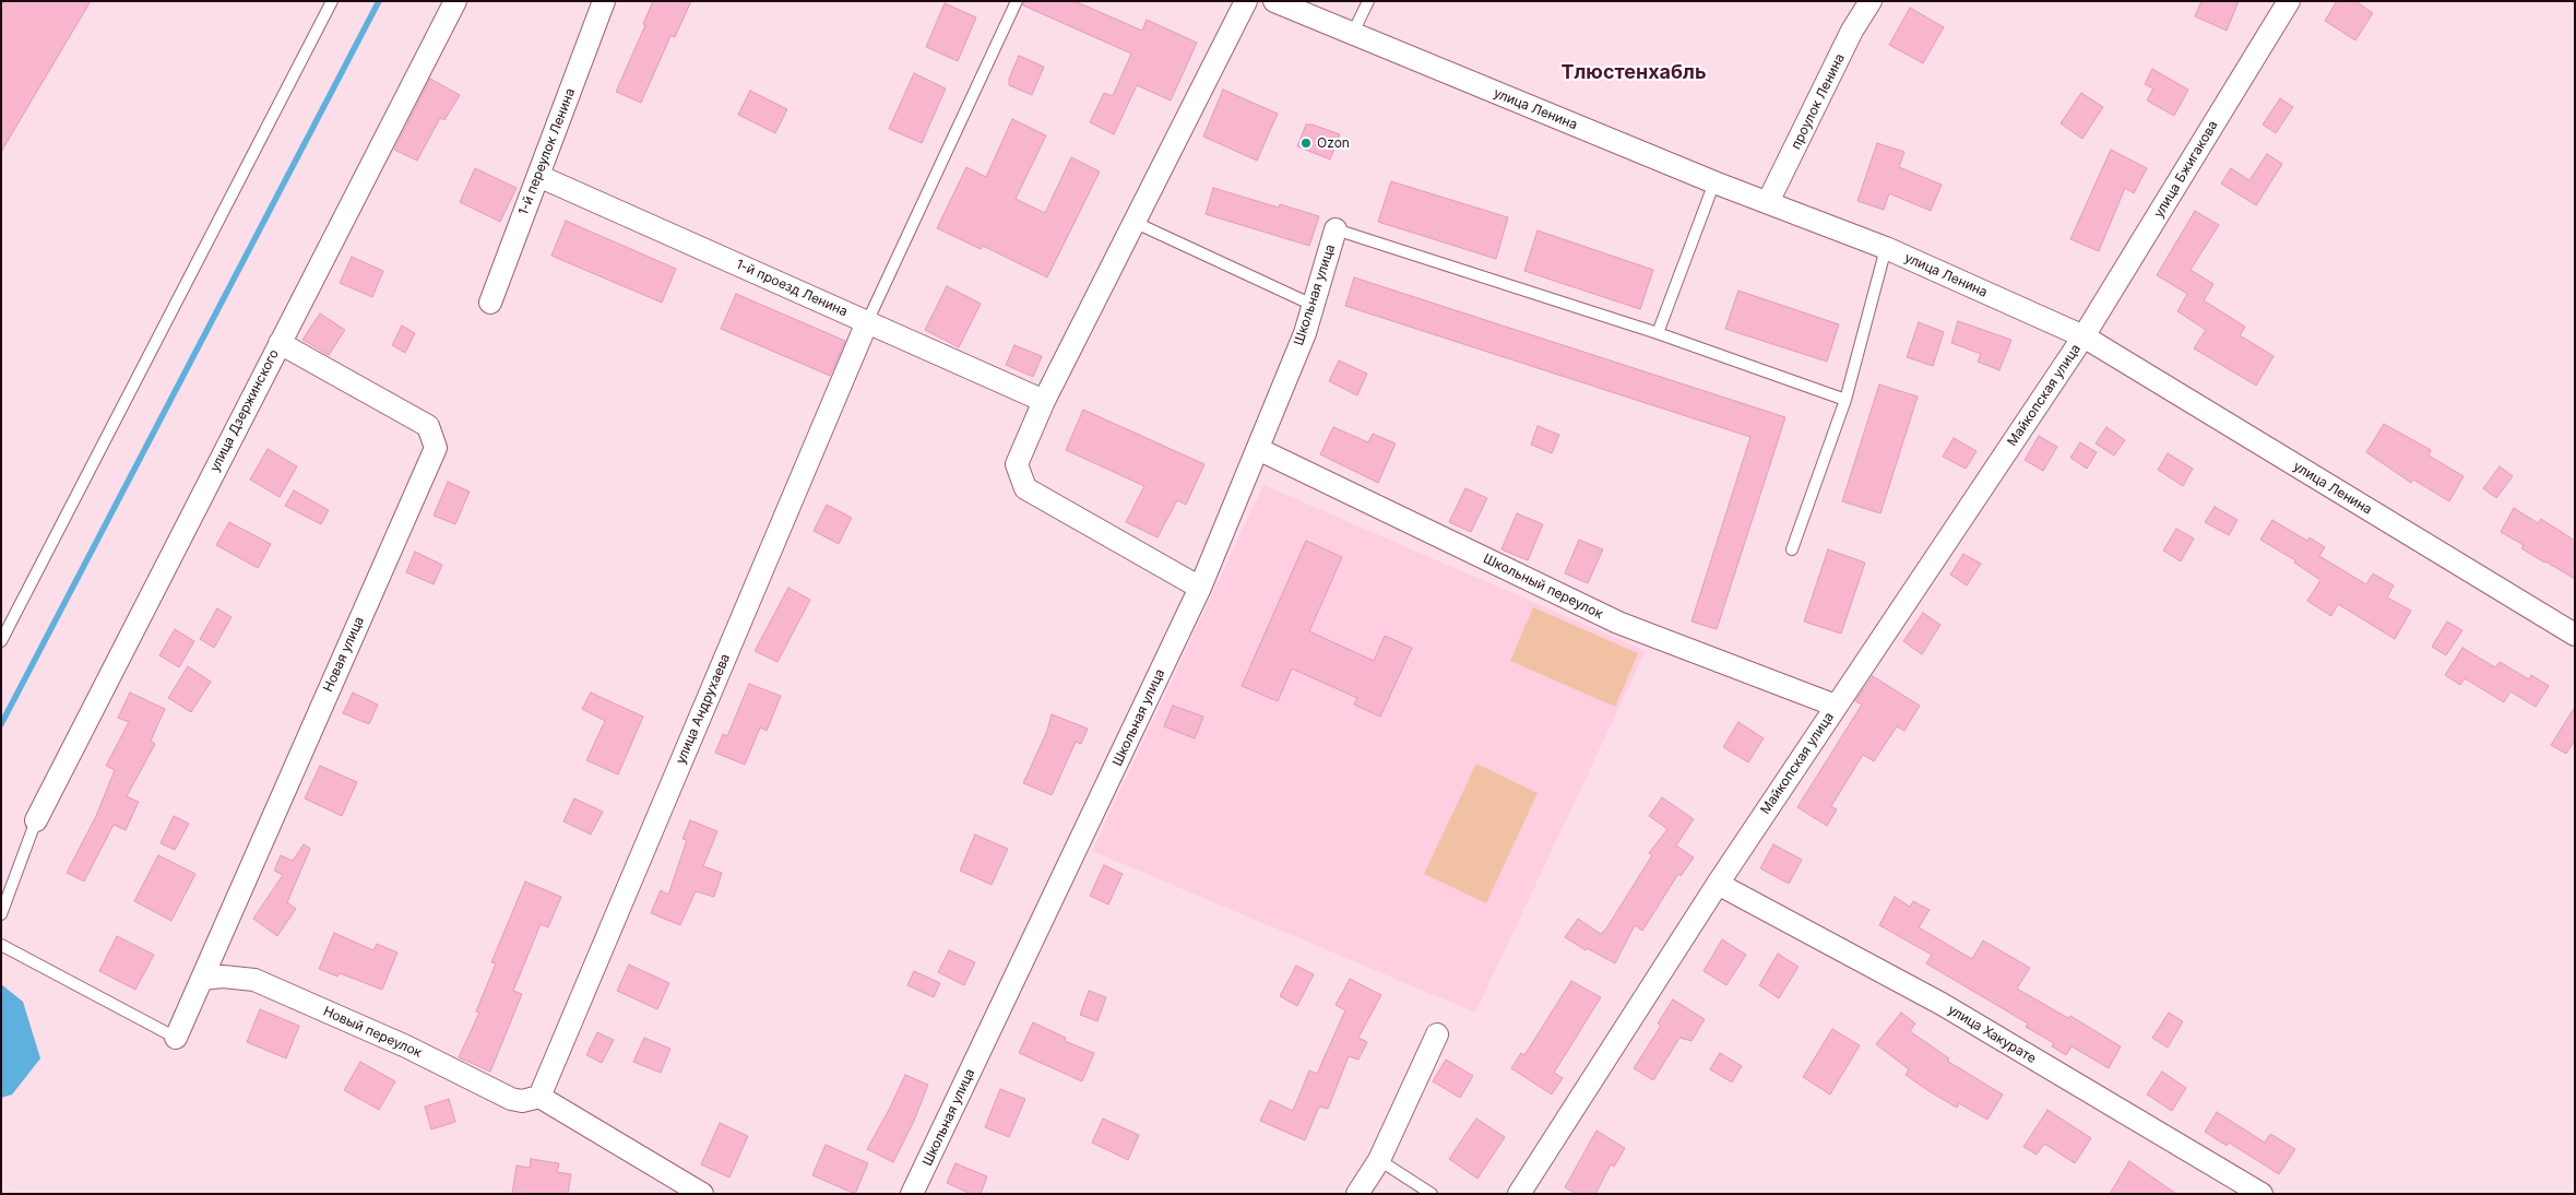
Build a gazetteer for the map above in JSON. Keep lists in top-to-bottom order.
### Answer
{
  "streets": {
    "street": [
      "проулок Ленина",
      "улица Ленина",
      "1-й переулок Ленина",
      "улица Бжигакова",
      "1-й проезд Ленина",
      "Школьная улица",
      "Майкопская улица",
      "улица Дзержинского",
      "Школьный переулок",
      "Новая улица",
      "улица Андрухаева",
      "Новый переулок",
      "улица Хакурате"
    ]
  },
  "crossings": [
    ["проулок Ленина", "улица Ленина"],
    ["улица Ленина", "улица Бжигакова"],
    ["улица Ленина", "Майкопская улица"],
    ["1-й переулок Ленина", "1-й проезд Ленина"],
    ["улица Бжигакова", "Майкопская улица"],
    ["1-й проезд Ленина", "улица Андрухаева"],
    ["Школьная улица", "Школьный переулок"],
    ["Майкопская улица", "Школьный переулок"],
    ["Майкопская улица", "улица Хакурате"],
    ["улица Дзержинского", "Новая улица"],
    ["Новая улица", "Новый переулок"],
    ["улица Андрухаева", "Новый переулок"]
  ],
  "districts": ["Тлюстенхабль"],
  "places": ["Ozon"]
}
